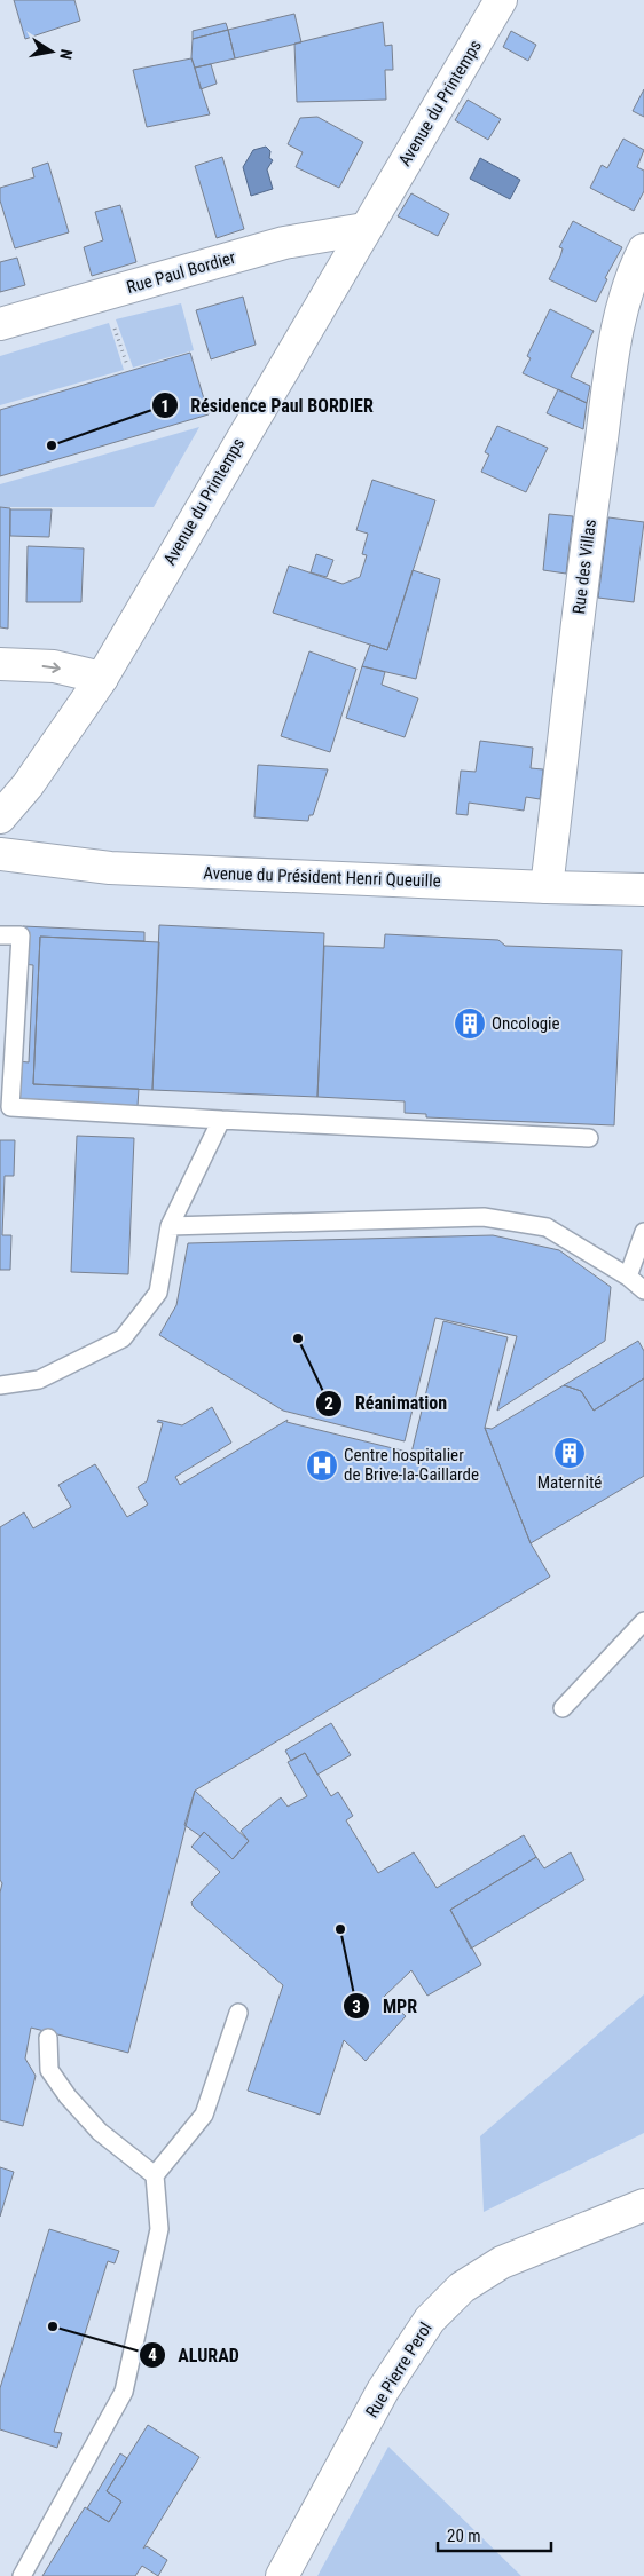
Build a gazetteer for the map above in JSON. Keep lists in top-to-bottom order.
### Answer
{
  "streets": {
    "street": [
      "Avenue du Printemps",
      "Rue Paul Bordier",
      "Rue des Villas",
      "Avenue du Président Henri Queuille",
      "Rue Pierre Perol"
    ]
  },
  "crossings": [
    ["Avenue du Printemps", "Rue Paul Bordier"],
    ["Rue des Villas", "Avenue du Président Henri Queuille"]
  ],
  "places": {
    "other": [
      "Résidence Paul BORDIER",
      "Réanimation",
      "MPR",
      "ALURAD"
    ],
    "building": ["Oncologie", "Maternité"],
    "hospital": ["Centre hospitalier de Brive-la-Gaillarde"]
  },
  "scale_bar": "20 m",
  "north": "right"
}
